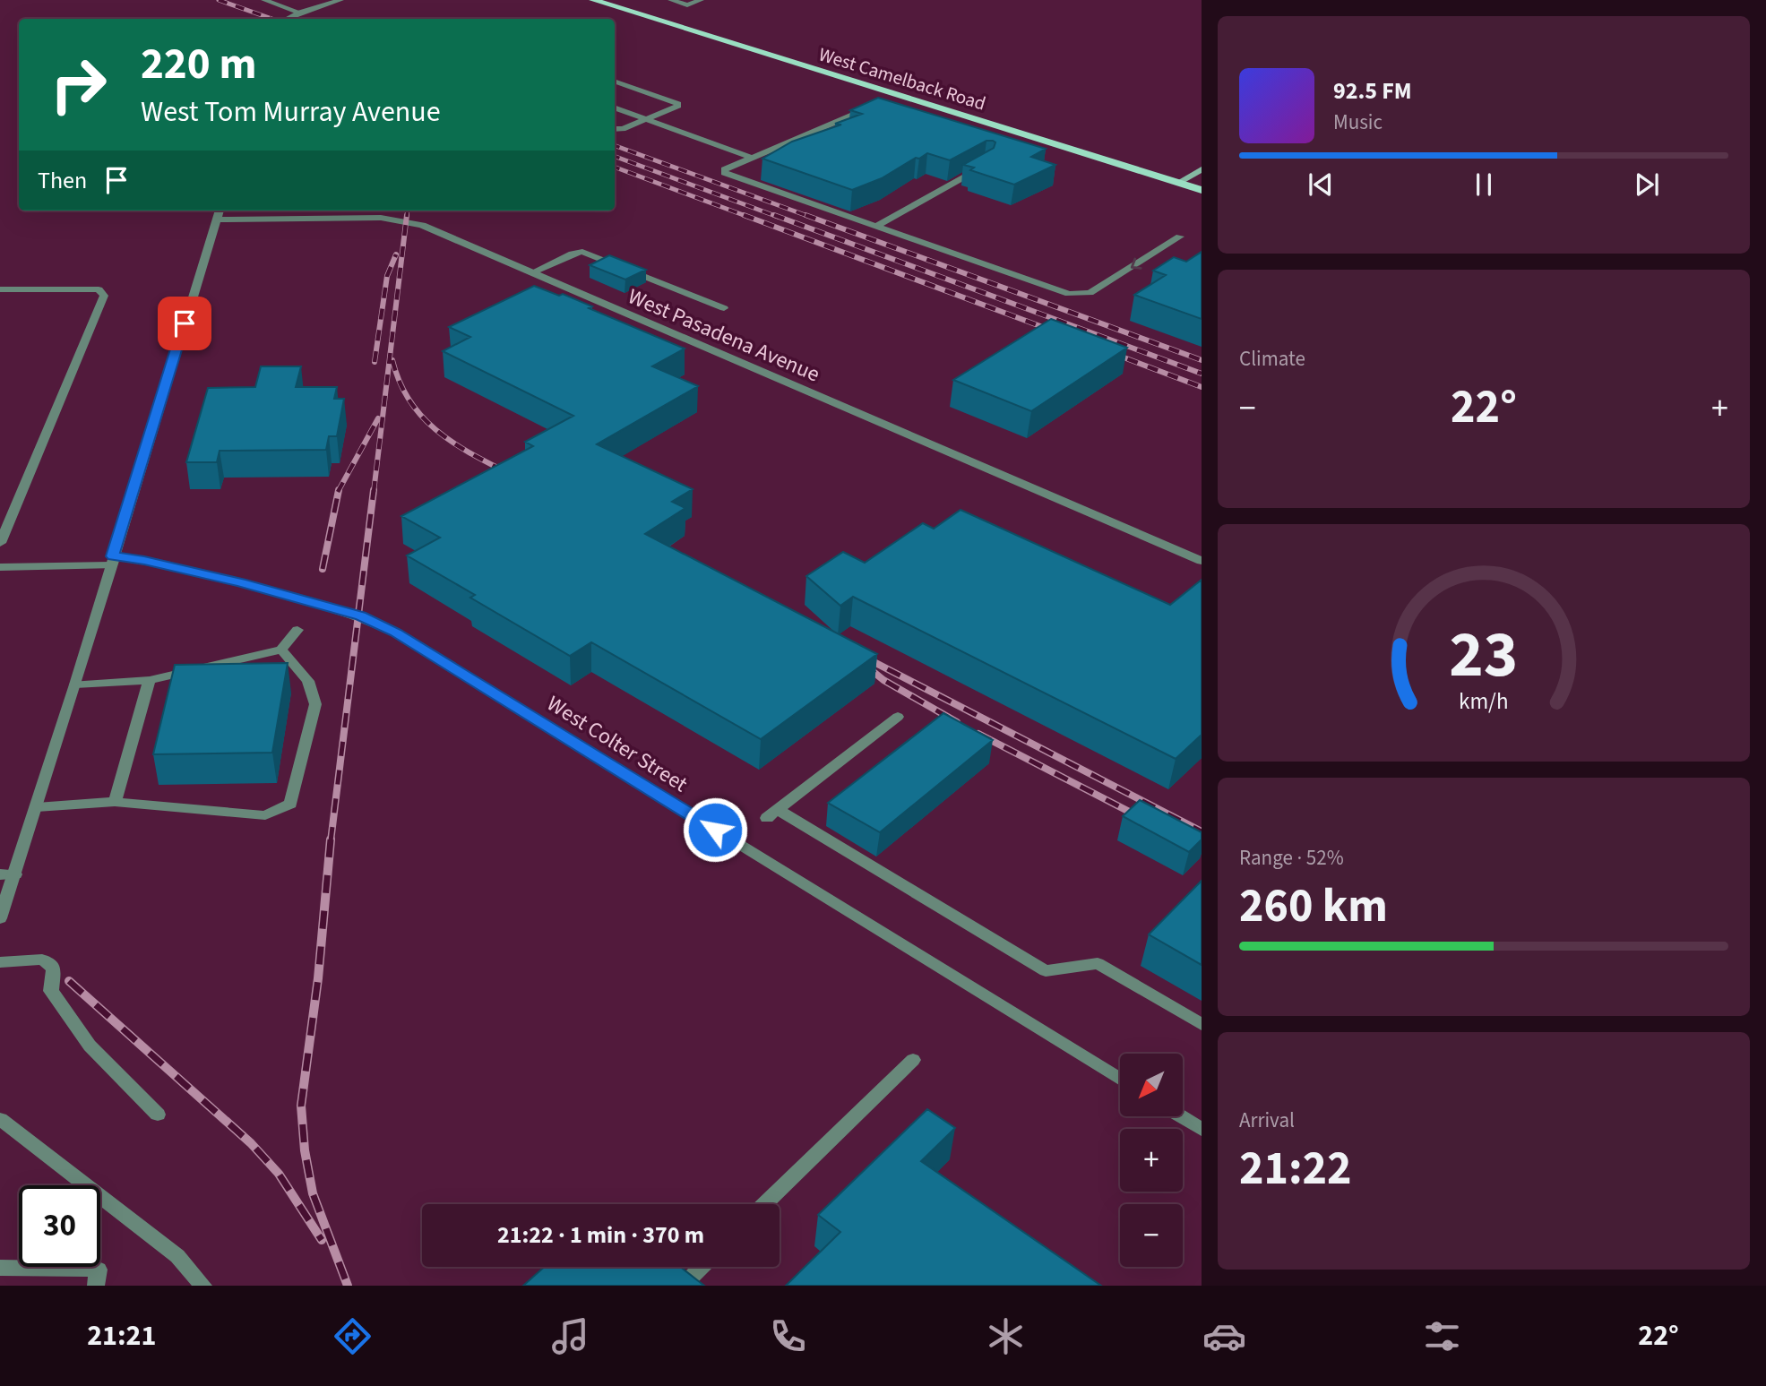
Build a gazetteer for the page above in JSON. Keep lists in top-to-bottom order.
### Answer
{
  "streets": {
    "main road": ["West Camelback Road"],
    "street": ["West Pasadena Avenue", "West Colter Street"]
  },
  "north": "bottom left",
  "page": {
    "turn": ["220 m", "West Tom Murray Avenue"],
    "song": ["92.5 FM", "Music"],
    "then": "Then",
    "tile": [
      "Climate",
      ["Range · 52%", "260 km"],
      ["Arrival", "21:22"]
    ],
    "heat": ["−", "22°", "+"],
    "map_buttons": ["+", "−"],
    "limit": "30",
    "trip": "21:22 · 1 min · 370 m",
    "tabs": ["21:21", "22°"],
    "gauge": ["23", "km/h"]
  }
}
